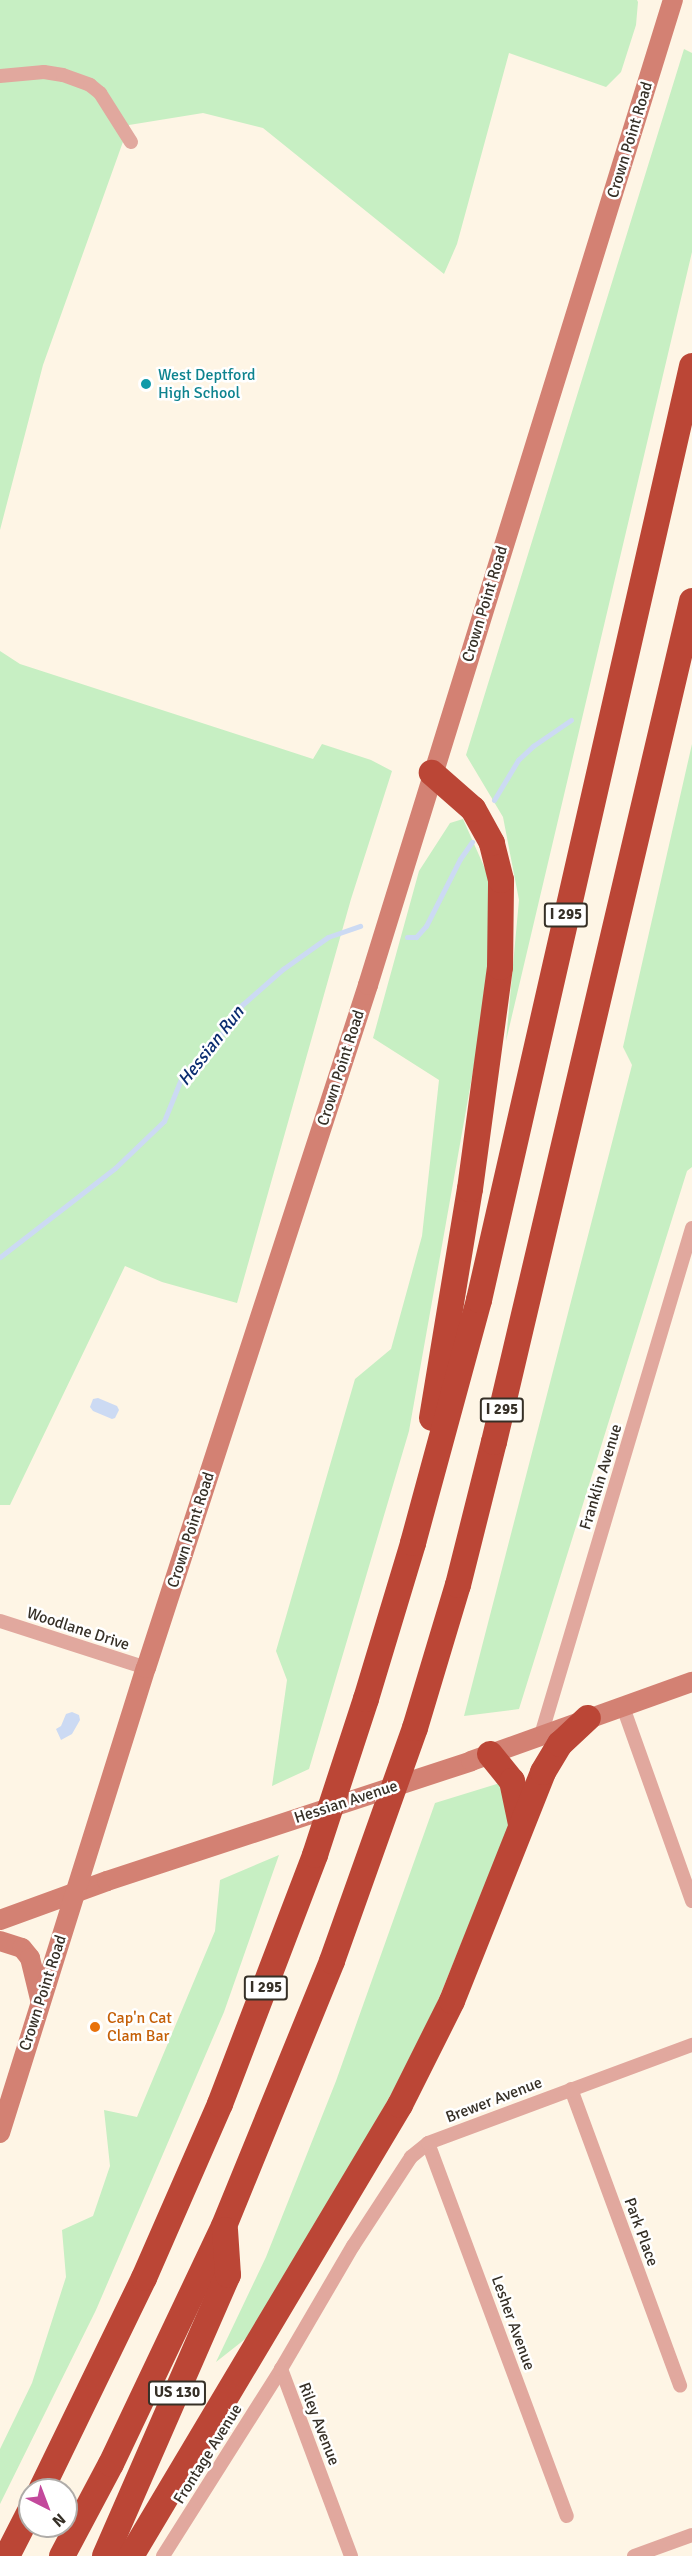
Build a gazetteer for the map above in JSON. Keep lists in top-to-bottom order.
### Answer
{
  "streets": {
    "highway": ["I 295", "US 130"],
    "main road": ["Crown Point Road", "Hessian Avenue"],
    "street": [
      "Franklin Avenue",
      "Woodlane Drive",
      "Brewer Avenue",
      "Park Place",
      "Lesher Avenue",
      "Riley Avenue",
      "Frontage Avenue"
    ]
  },
  "crossings": [
    ["Crown Point Road", "Woodlane Drive"],
    ["Crown Point Road", "Hessian Avenue"],
    ["I 295", "US 130"],
    ["Franklin Avenue", "Hessian Avenue"],
    ["Brewer Avenue", "Park Place"],
    ["Brewer Avenue", "Lesher Avenue"],
    ["Brewer Avenue", "Riley Avenue"],
    ["Riley Avenue", "Frontage Avenue"]
  ],
  "water": ["Hessian Run"],
  "places": ["West Deptford High School", "Cap'n Cat Clam Bar"],
  "north": "bottom right"
}
